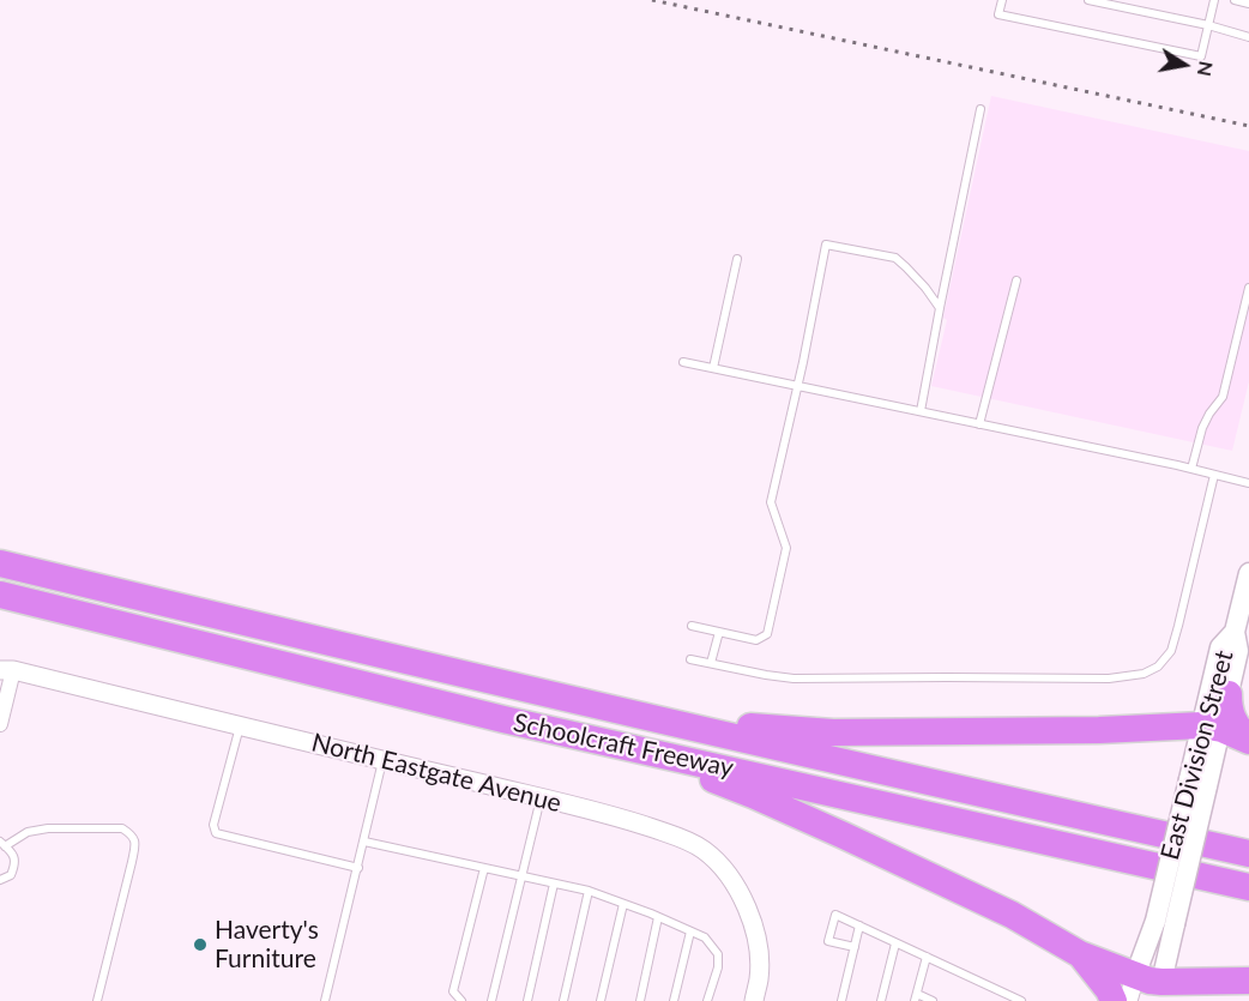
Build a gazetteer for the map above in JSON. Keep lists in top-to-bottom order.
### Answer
{
  "streets": {
    "highway": ["Schoolcraft Freeway"],
    "main road": ["East Division Street"],
    "street": ["North Eastgate Avenue"]
  },
  "places": ["Haverty's Furniture"],
  "north": "right"
}
